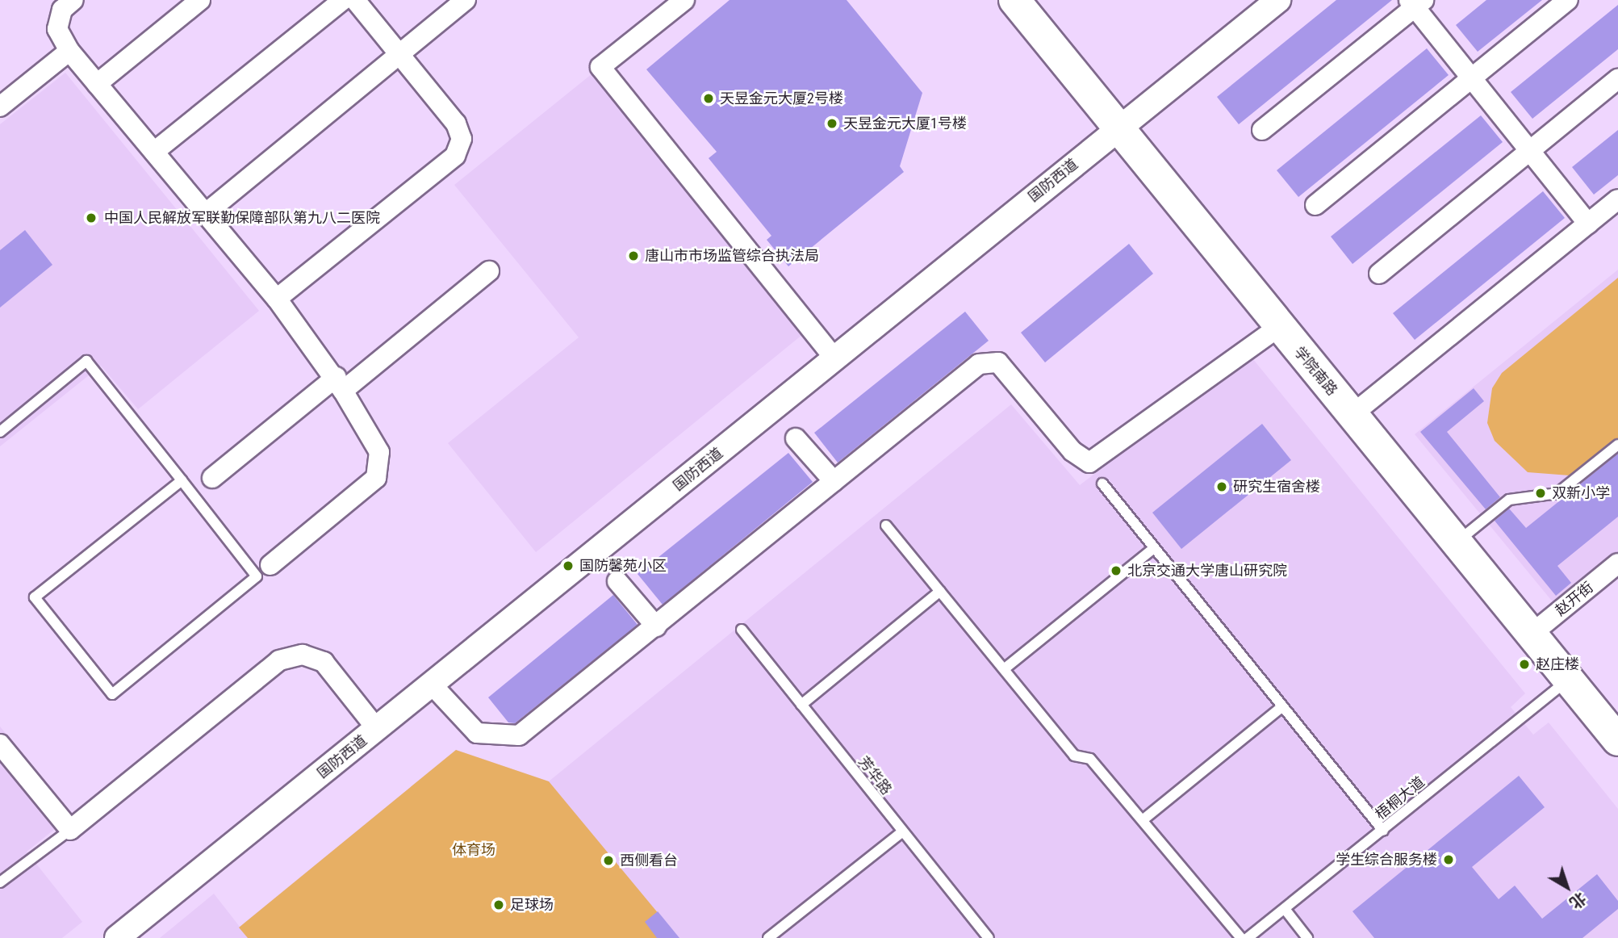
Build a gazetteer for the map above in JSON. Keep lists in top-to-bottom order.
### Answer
{
  "streets": {
    "main road": ["学院南路"],
    "street": ["国防西道", "赵开街"],
    "lane": ["芳华路", "梧桐大道"]
  },
  "crossings": [
    ["国防西道", "学院南路"],
    ["学院南路", "赵开街"],
    ["学院南路", "梧桐大道"]
  ],
  "parks": ["体育场"],
  "places": [
    "天昱金元大厦2号楼",
    "天昱金元大厦1号楼",
    "中国人民解放军联勤保障部队第九八二医院",
    "唐山市市场监管综合执法局",
    "研究生宿舍楼",
    "双新小学",
    "国防馨苑小区",
    "北京交通大学唐山研究院",
    "赵庄楼",
    "学生综合服务楼",
    "西侧看台",
    "足球场"
  ],
  "north": "bottom right"
}
